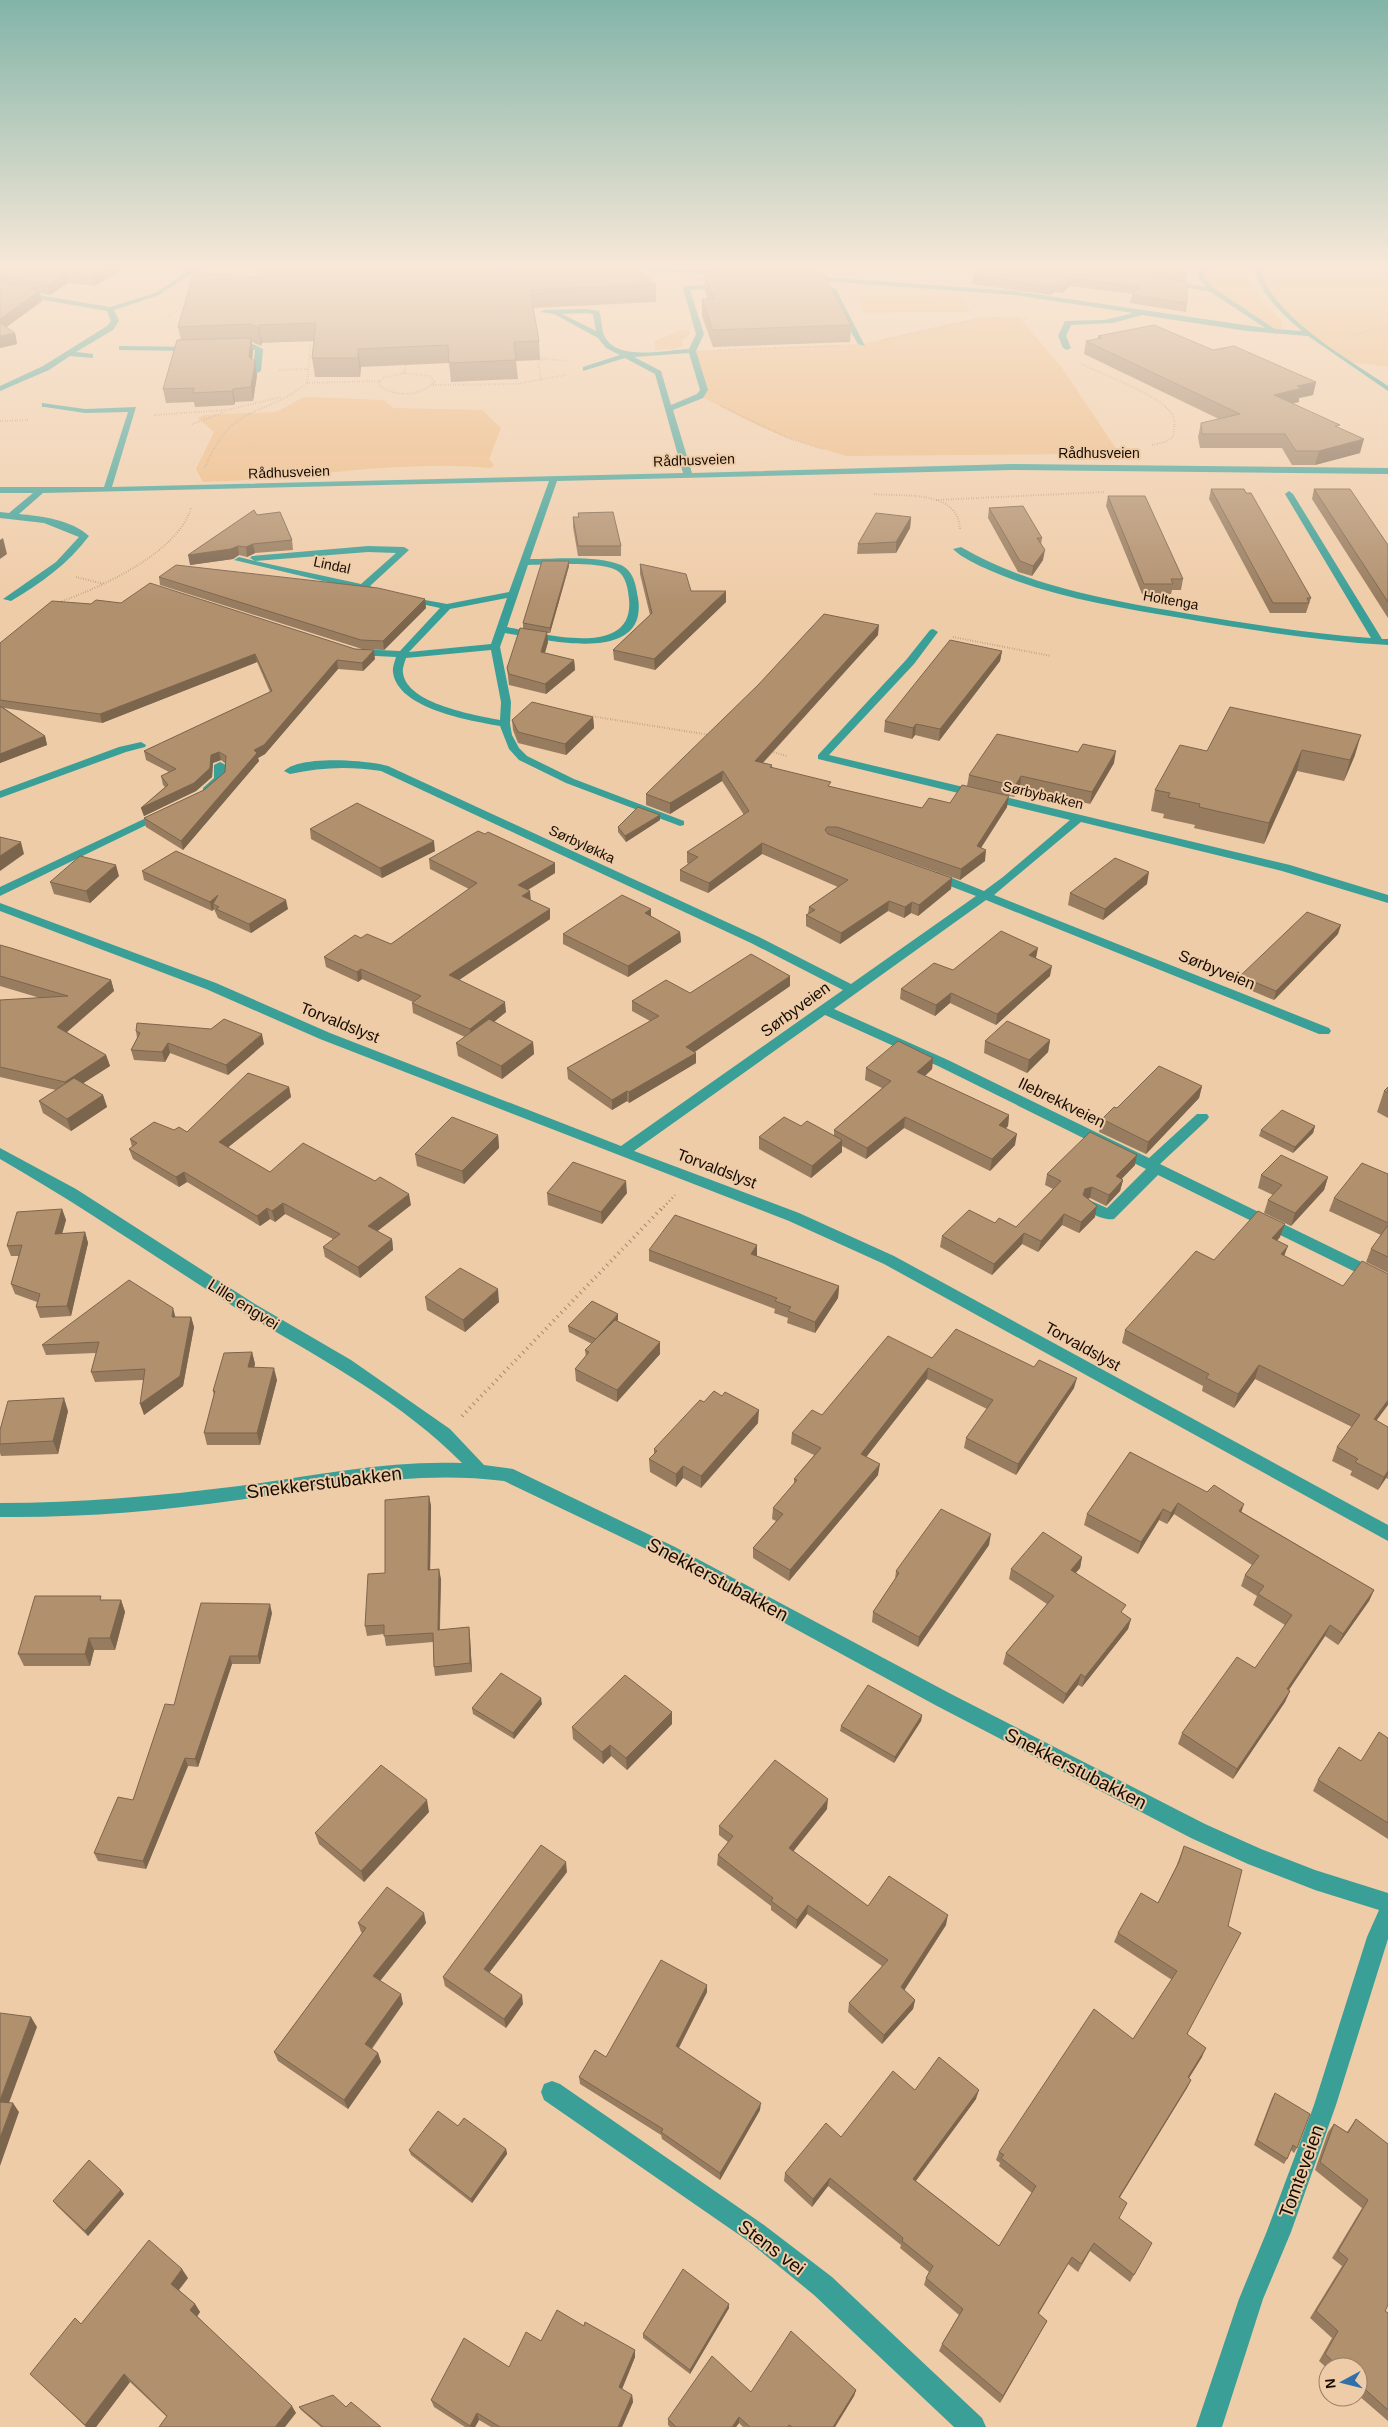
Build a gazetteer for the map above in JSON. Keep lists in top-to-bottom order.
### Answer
{
  "streets": {
    "street": [
      "Rådhusveien",
      "Lindal",
      "Holtenga",
      "Sørbybakken",
      "Sørbyløkka",
      "Sørbyveien",
      "Torvaldslyst",
      "Ilebrekkveien",
      "Lille engvei",
      "Snekkerstubakken",
      "Tomteveien",
      "Stens vei"
    ]
  },
  "crossings": [
    ["Sørbybakken", "Sørbyveien"],
    ["Sørbyløkka", "Sørbyveien"],
    ["Sørbyveien", "Torvaldslyst"],
    ["Sørbyveien", "Ilebrekkveien"],
    ["Lille engvei", "Snekkerstubakken"]
  ],
  "north": "left"
}
